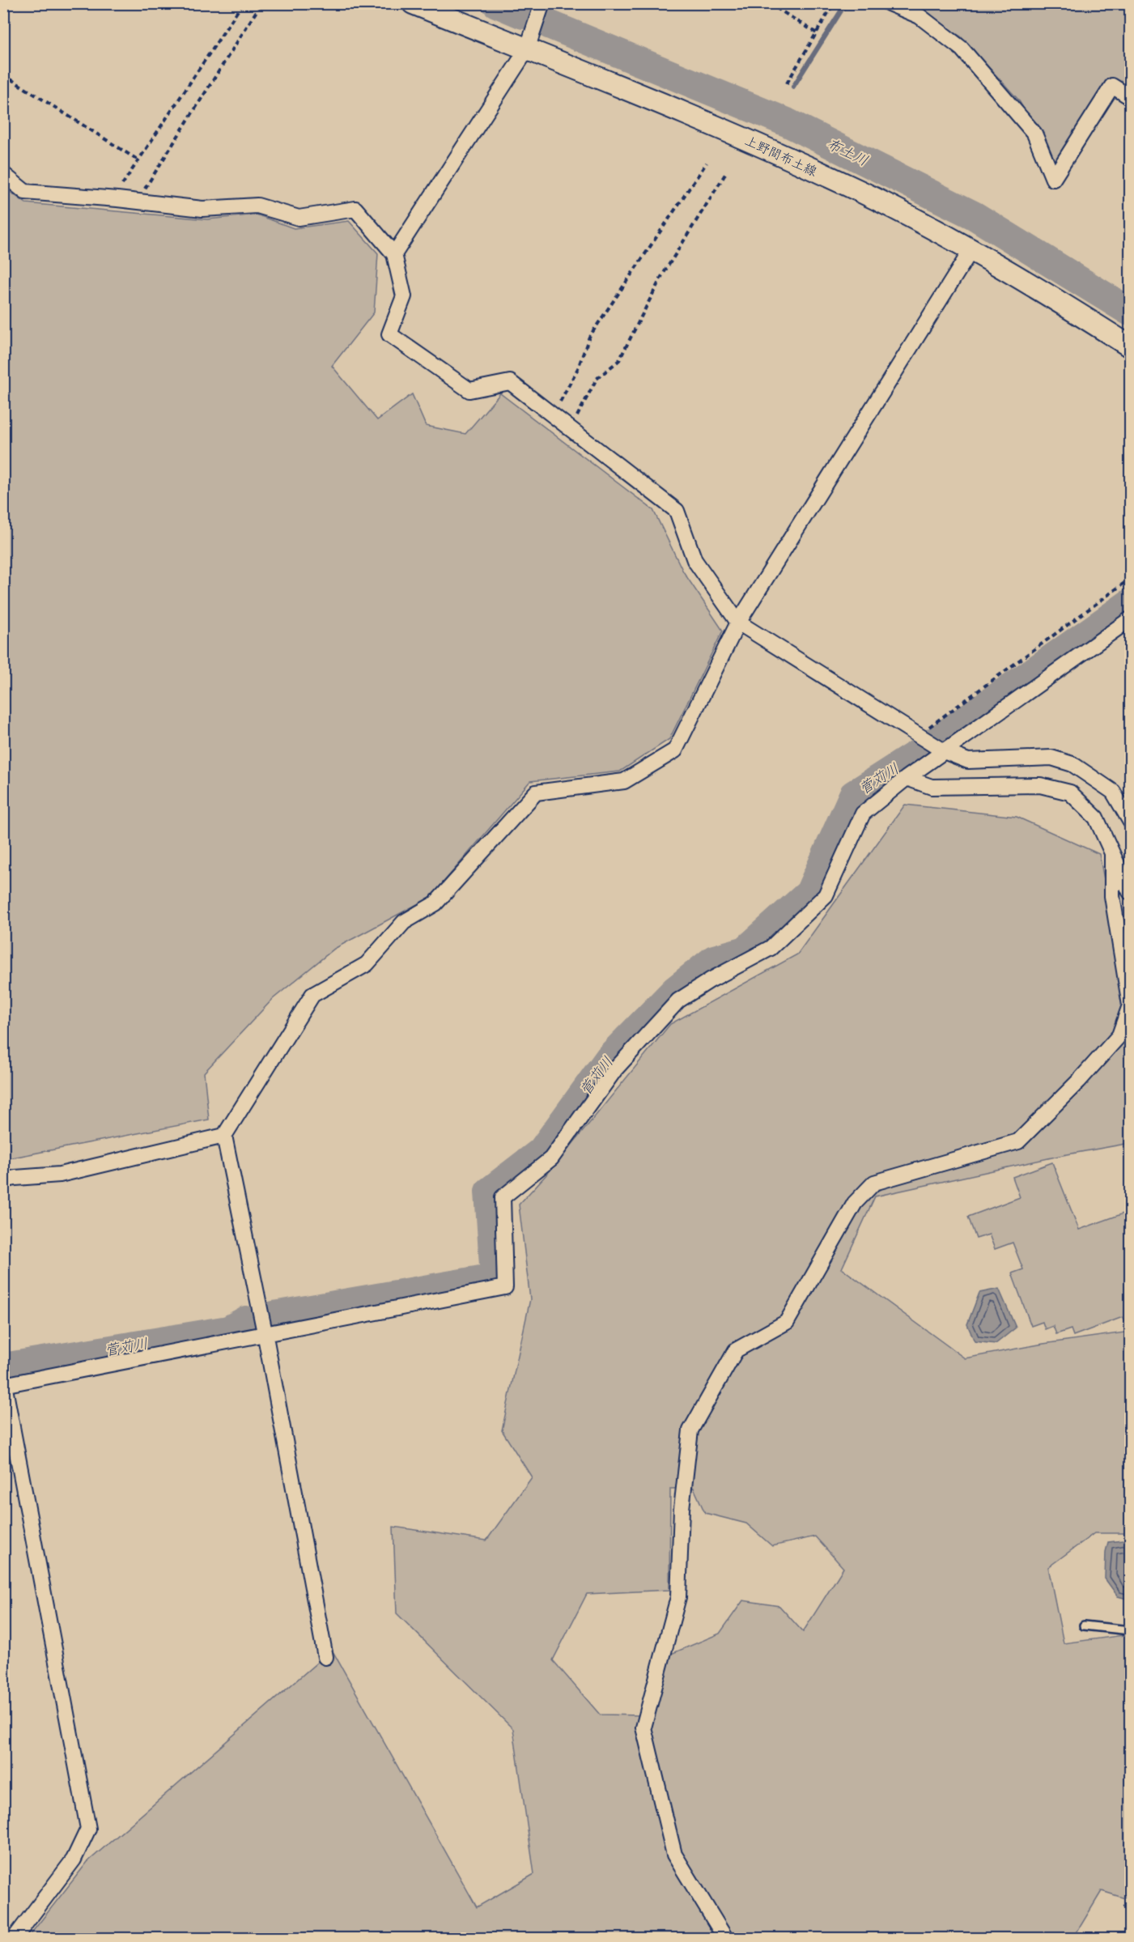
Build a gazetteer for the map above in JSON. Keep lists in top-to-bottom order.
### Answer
{
  "streets": {
    "main road": ["上野間布土線"]
  },
  "water": ["布土川", "菅苅川"]
}
